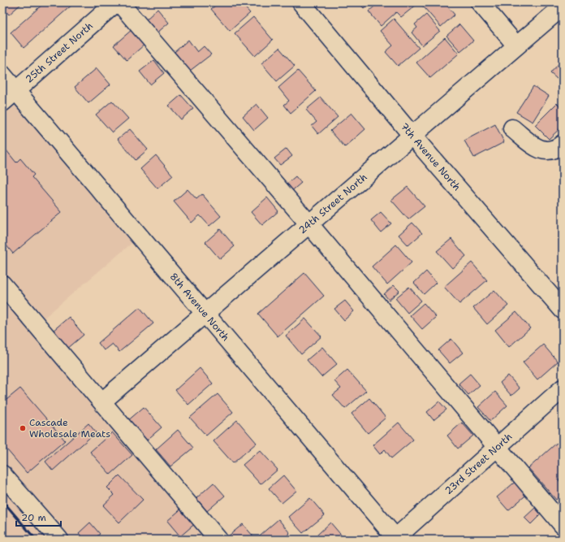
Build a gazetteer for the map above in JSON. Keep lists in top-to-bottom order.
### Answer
{
  "streets": {
    "street": [
      "25th Street North",
      "7th Avenue North",
      "24th Street North",
      "8th Avenue North",
      "23rd Street North"
    ]
  },
  "crossings": [
    ["25th Street North", "8th Avenue North"],
    ["7th Avenue North", "24th Street North"],
    ["24th Street North", "8th Avenue North"],
    ["8th Avenue North", "23rd Street North"]
  ],
  "places": ["Cascade Wholesale Meats"],
  "scale_bar": "20 m"
}
